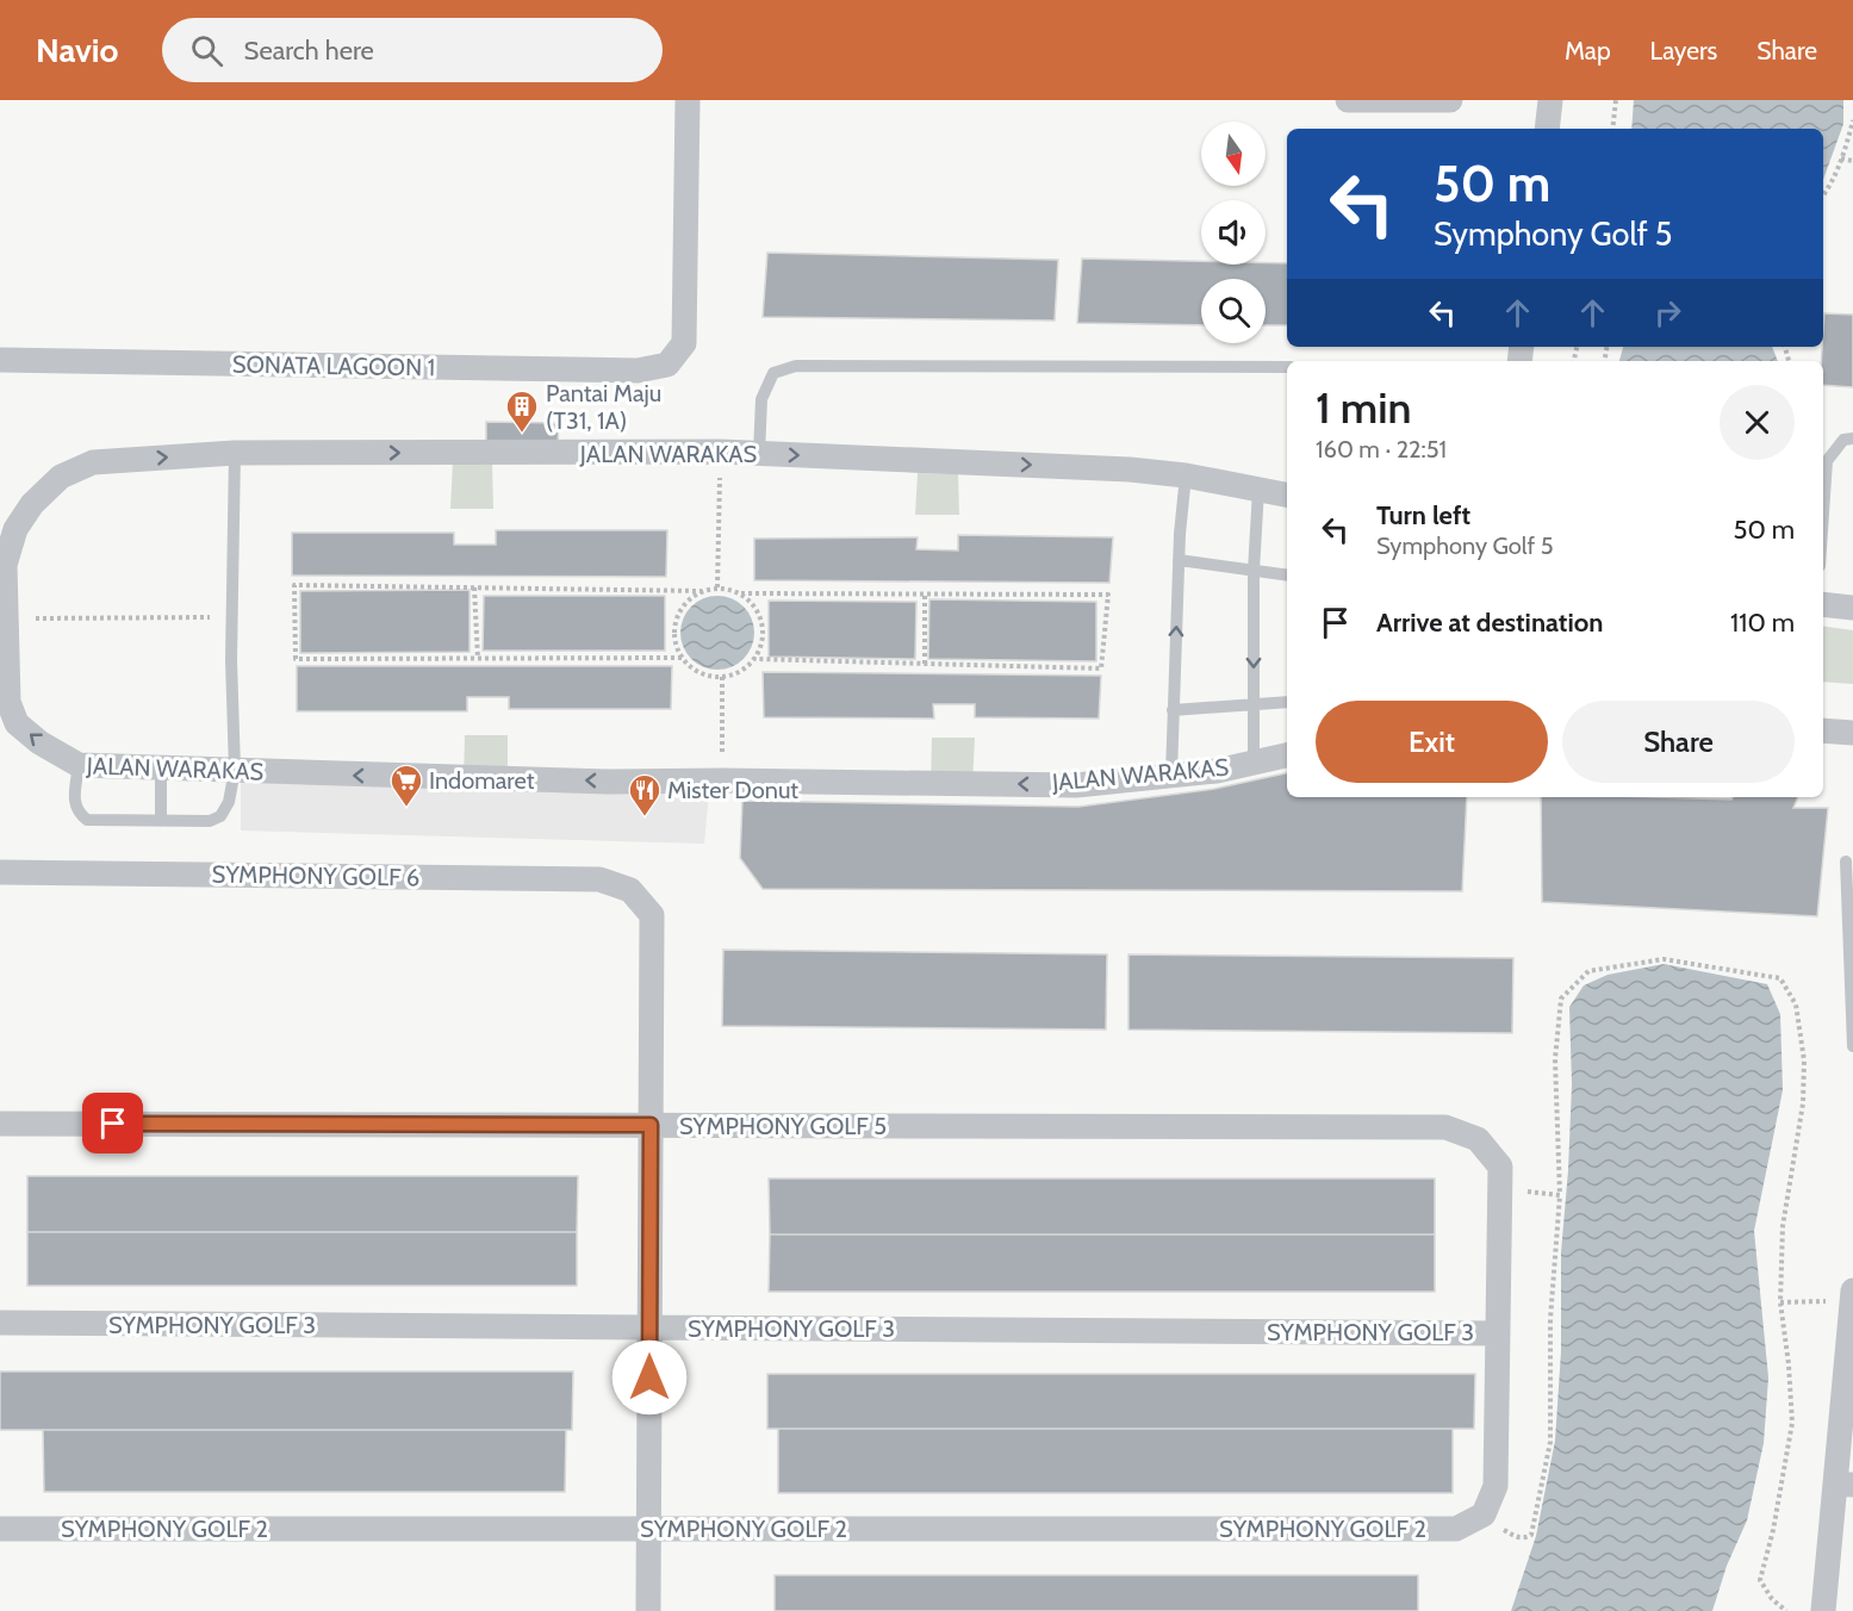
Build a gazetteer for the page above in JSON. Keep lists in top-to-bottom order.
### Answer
{
  "streets": {
    "street": [
      "SONATA LAGOON 1",
      "JALAN WARAKAS",
      "SYMPHONY GOLF 6",
      "SYMPHONY GOLF 5",
      "SYMPHONY GOLF 3",
      "SYMPHONY GOLF 2"
    ]
  },
  "crossings": [
    ["SYMPHONY GOLF 6", "SYMPHONY GOLF 5"]
  ],
  "places": {
    "building": ["Pantai Maju (T31, 1A)"],
    "supermarket": ["Indomaret"],
    "restaurant": ["Mister Donut"]
  },
  "north": "bottom",
  "page": {
    "header": "Navio",
    "search": "Search here",
    "nav": ["Map", "Layers", "Share"],
    "turn": ["50 m", "Symphony Golf 5"],
    "heading": ["1 min", "160 m · 22:51"],
    "list": [
      {
        "name": "Turn left",
        "note": "Symphony Golf 5",
        "value": "50 m"
      },
      {
        "name": "Arrive at destination",
        "value": "110 m"
      }
    ],
    "buttons": ["Exit", "Share"]
  }
}
